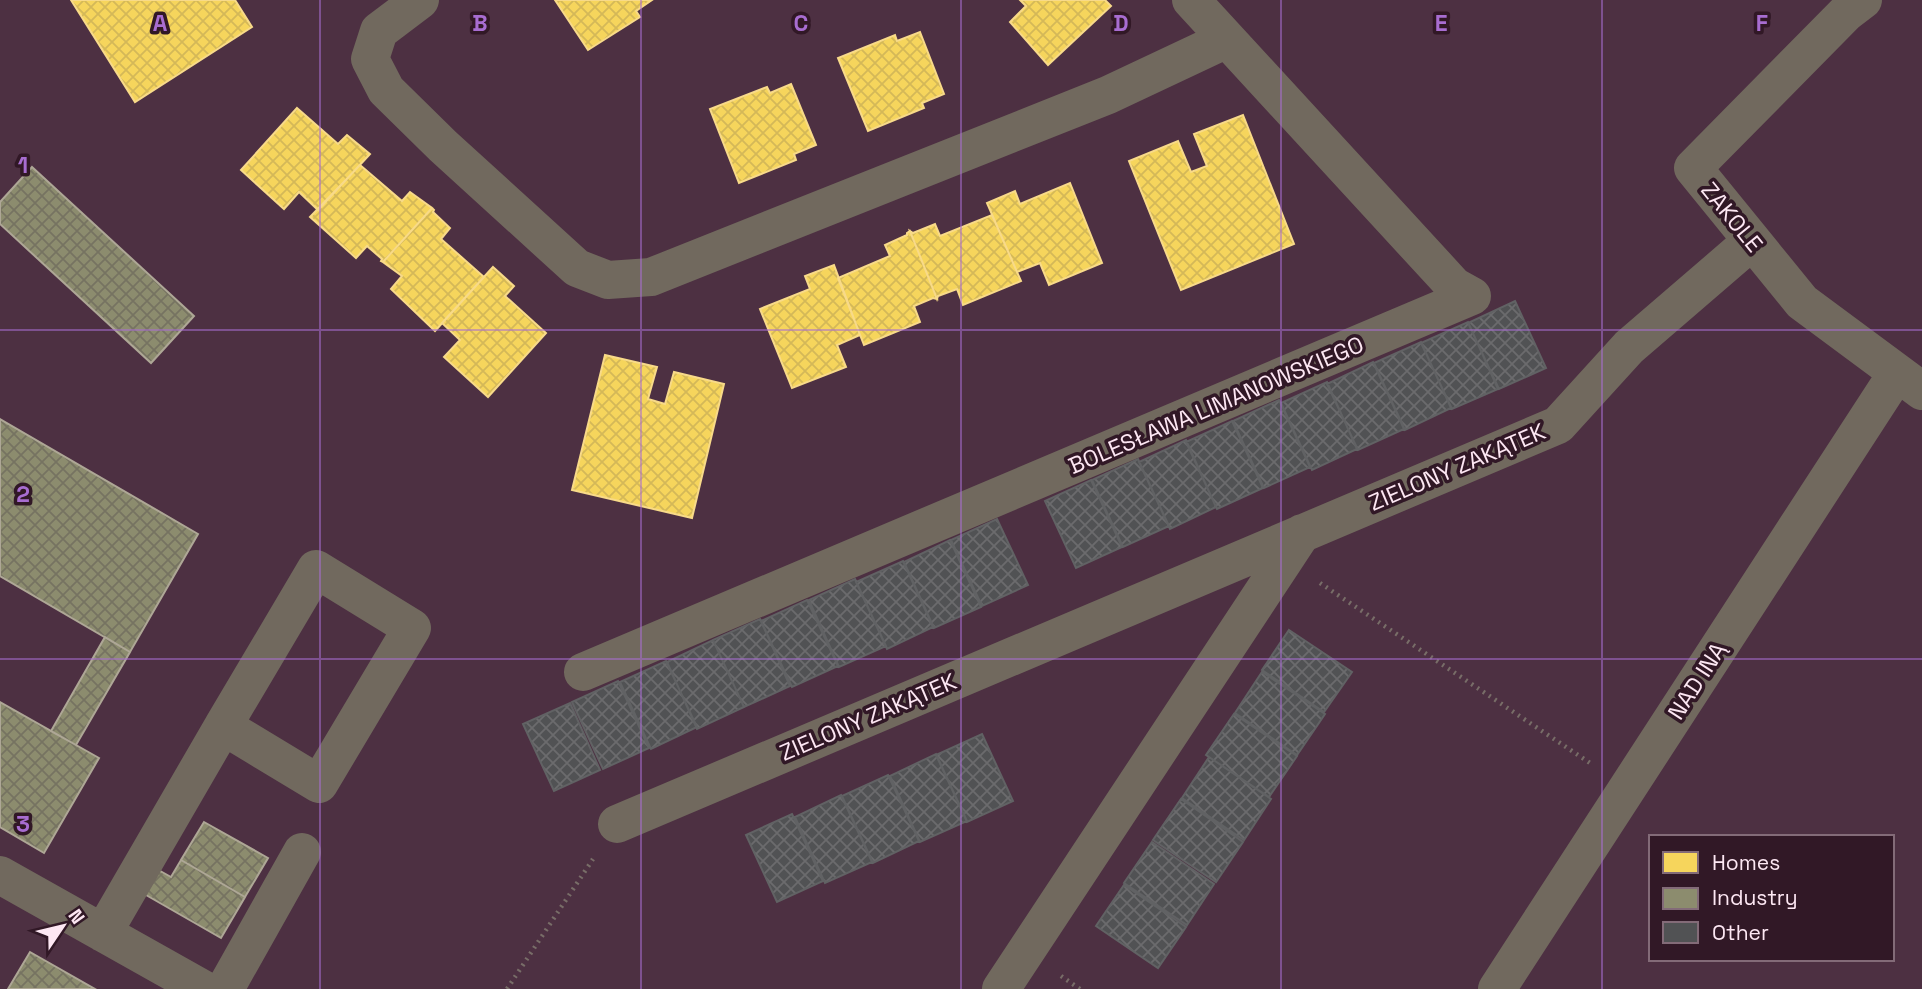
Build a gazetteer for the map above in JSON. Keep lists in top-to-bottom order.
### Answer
{
  "streets": {
    "street": [
      "ZAKOLE",
      "BOLESŁAWA LIMANOWSKIEGO",
      "ZIELONY ZAKĄTEK",
      "NAD INĄ"
    ]
  },
  "crossings": [
    ["ZAKOLE", "ZIELONY ZAKĄTEK"],
    ["ZAKOLE", "NAD INĄ"]
  ],
  "legend": ["Homes", "Industry", "Other"],
  "north": "top right",
  "grid": {
    "columns": [
      "A",
      "B",
      "C",
      "D",
      "E",
      "F"
    ],
    "rows": ["1", "2", "3"]
  }
}
